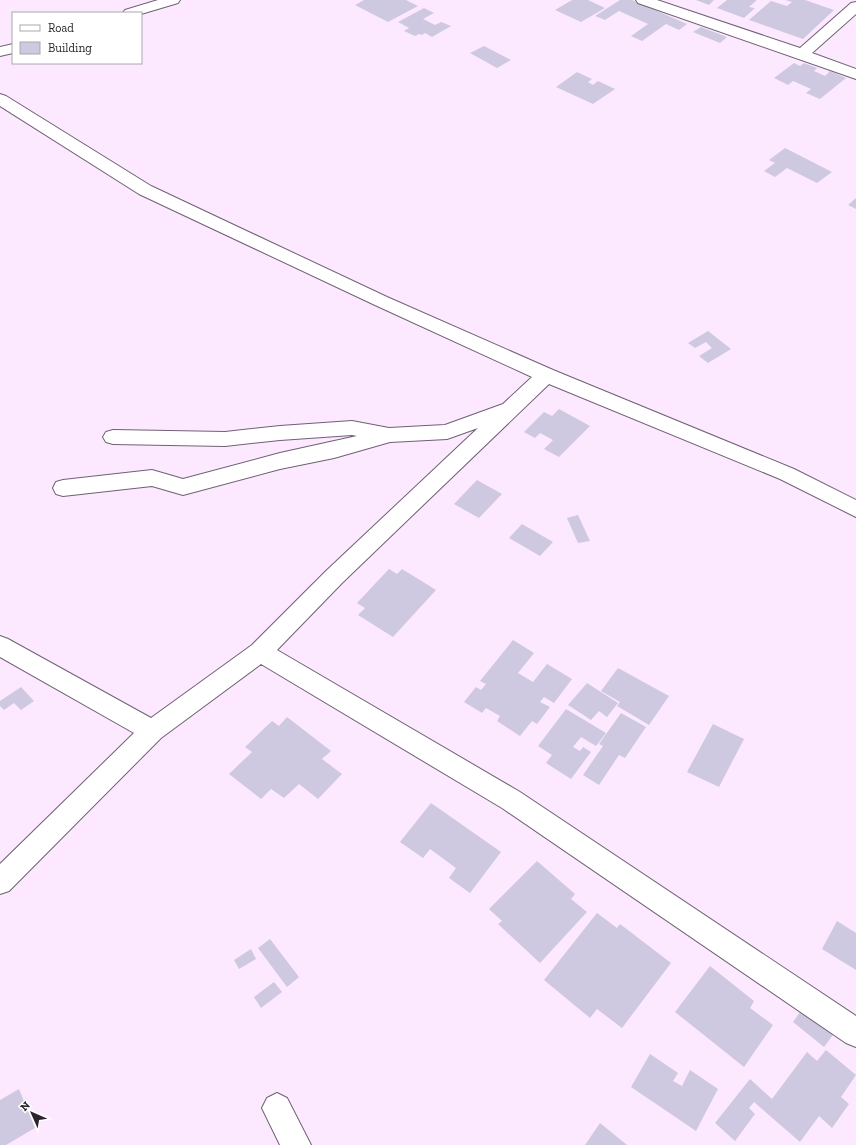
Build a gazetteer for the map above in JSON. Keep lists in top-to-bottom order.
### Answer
{
  "legend": ["Road", "Building"],
  "north": "top left"
}
